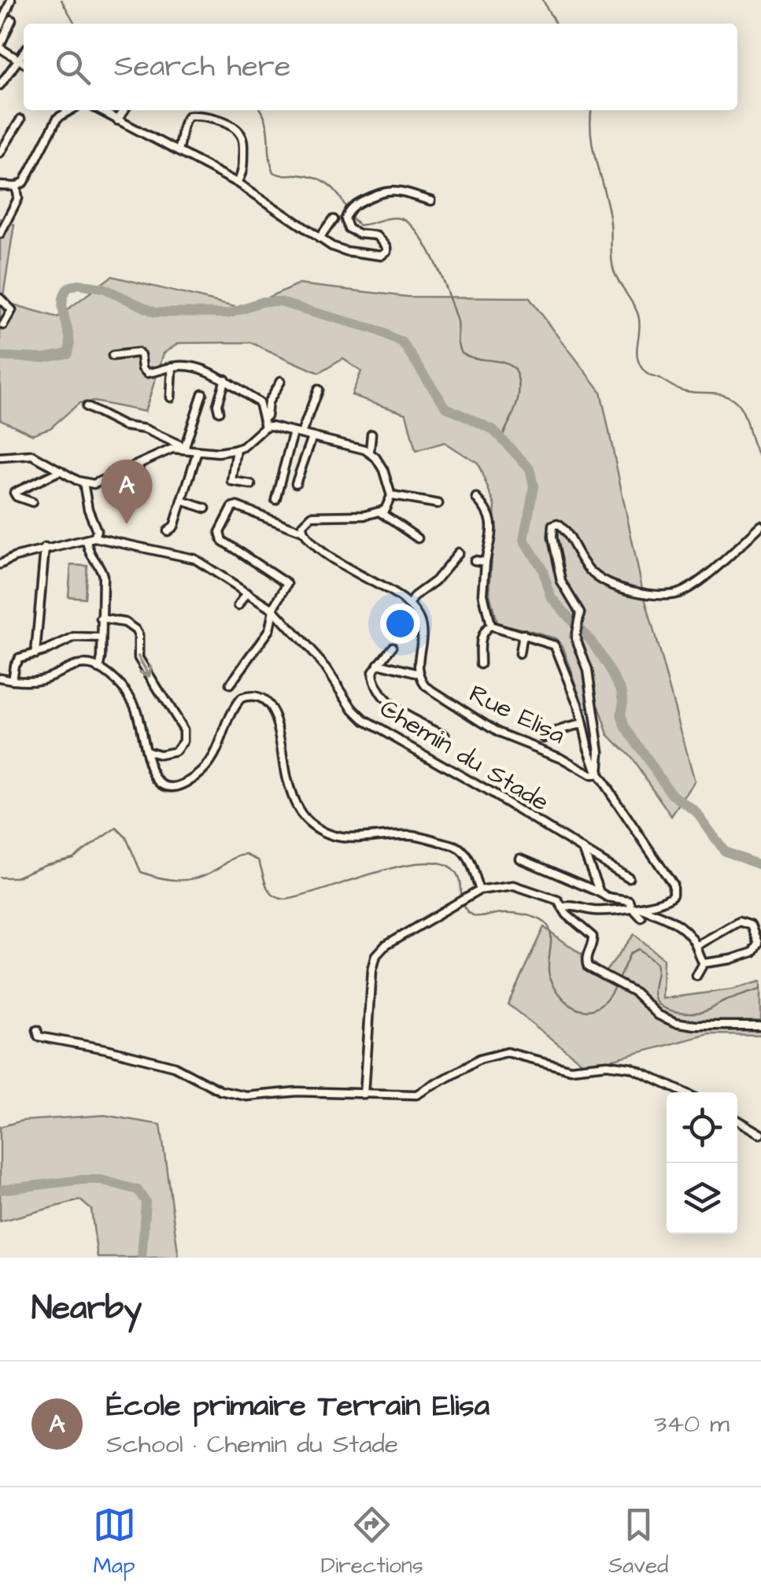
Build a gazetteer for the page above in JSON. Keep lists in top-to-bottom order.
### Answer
{
  "streets": {
    "street": ["Rue Elisa", "Chemin du Stade"]
  },
  "page": {
    "search": "Search here",
    "pins": "A",
    "heading": "Nearby",
    "list": [
      {
        "mark": "A",
        "name": "École primaire Terrain Elisa",
        "note": "School · Chemin du Stade",
        "value": "340 m"
      }
    ],
    "nav": ["Map", "Directions", "Saved"]
  }
}
